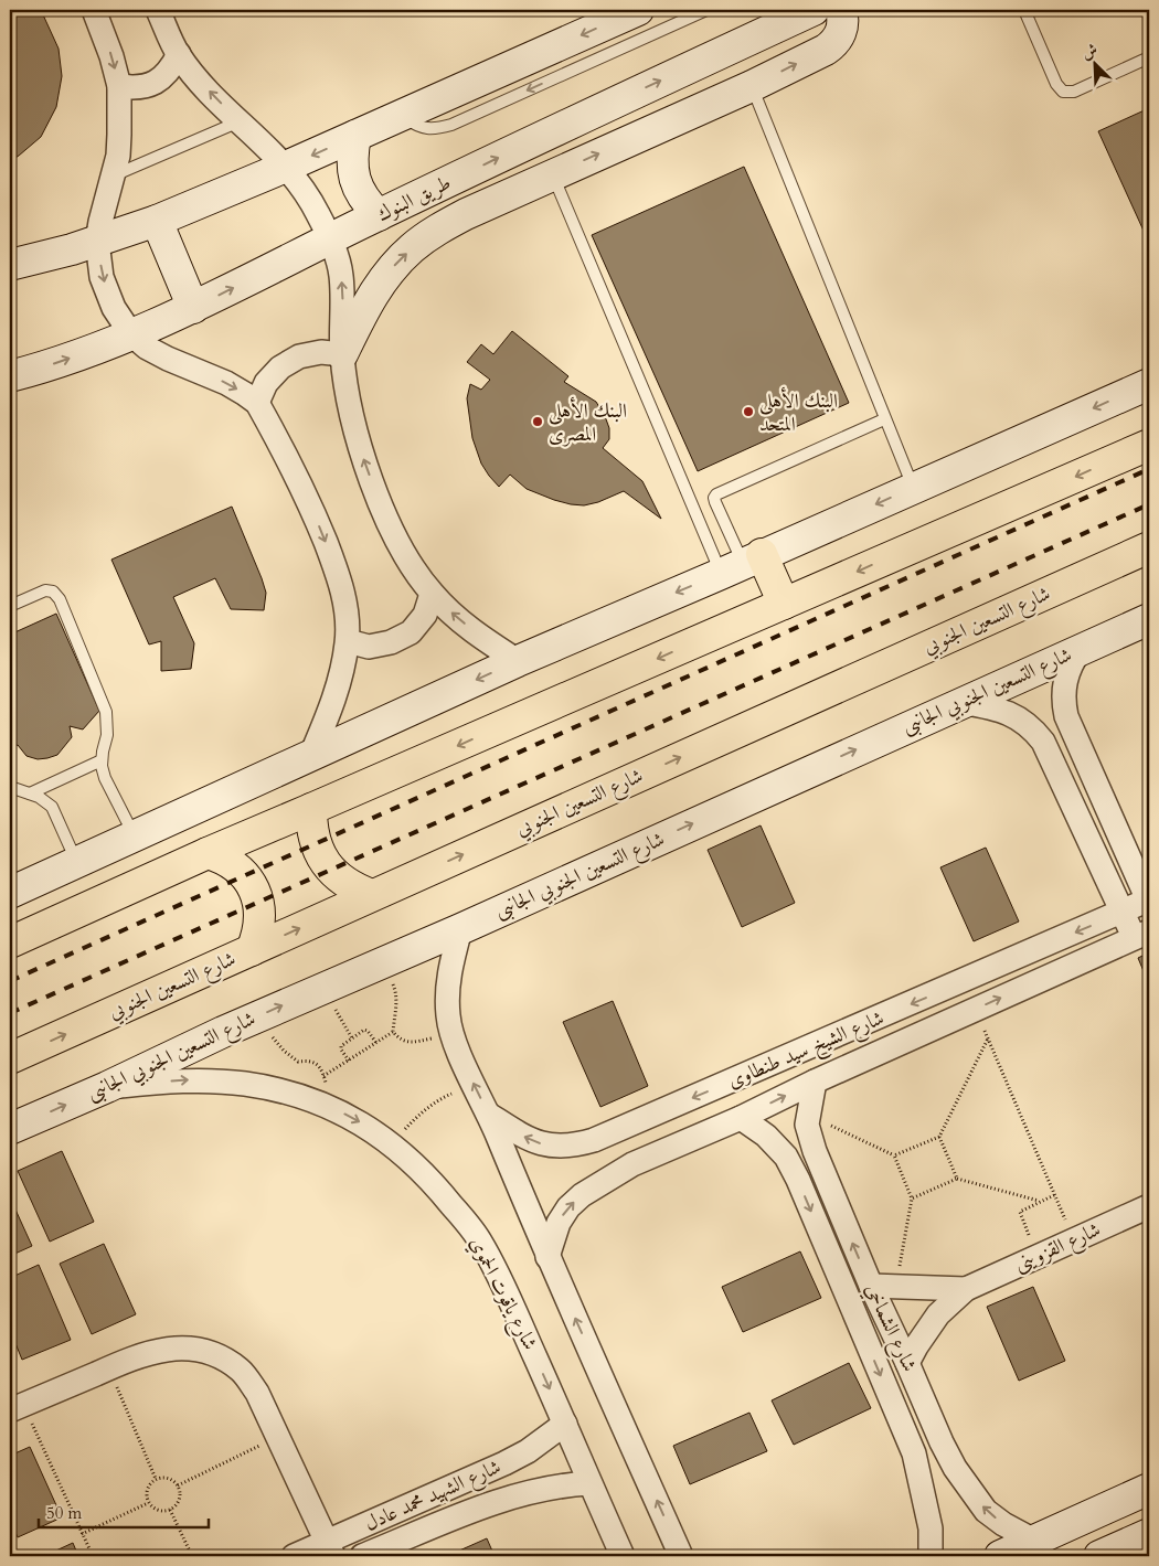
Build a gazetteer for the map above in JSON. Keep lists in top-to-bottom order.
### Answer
{
  "streets": {
    "highway": ["شارع التسعين الجنوبي"],
    "street": [
      "طريق البنوك",
      "شارع التسعين الجنوبي الجانبى",
      "شارع الشيخ سيد طنطاوى",
      "شارع القزوينى",
      "شارع ياقوت الحموي",
      "شارع الشماخي",
      "شارع الشهيد محمد عادل"
    ]
  },
  "crossings": [
    ["شارع التسعين الجنوبي الجانبى", "شارع الشيخ سيد طنطاوى"],
    ["شارع التسعين الجنوبي الجانبى", "شارع ياقوت الحموي"],
    ["شارع الشيخ سيد طنطاوى", "شارع الشماخي"],
    ["شارع القزوينى", "شارع الشماخي"],
    ["شارع ياقوت الحموي", "شارع الشهيد محمد عادل"]
  ],
  "one_way": ["شارع ياقوت الحموي"],
  "places": ["البنك الأهلى المتحد", "البنك الأهلى المصرى"],
  "scale_bar": "50 m",
  "north": "top left"
}
